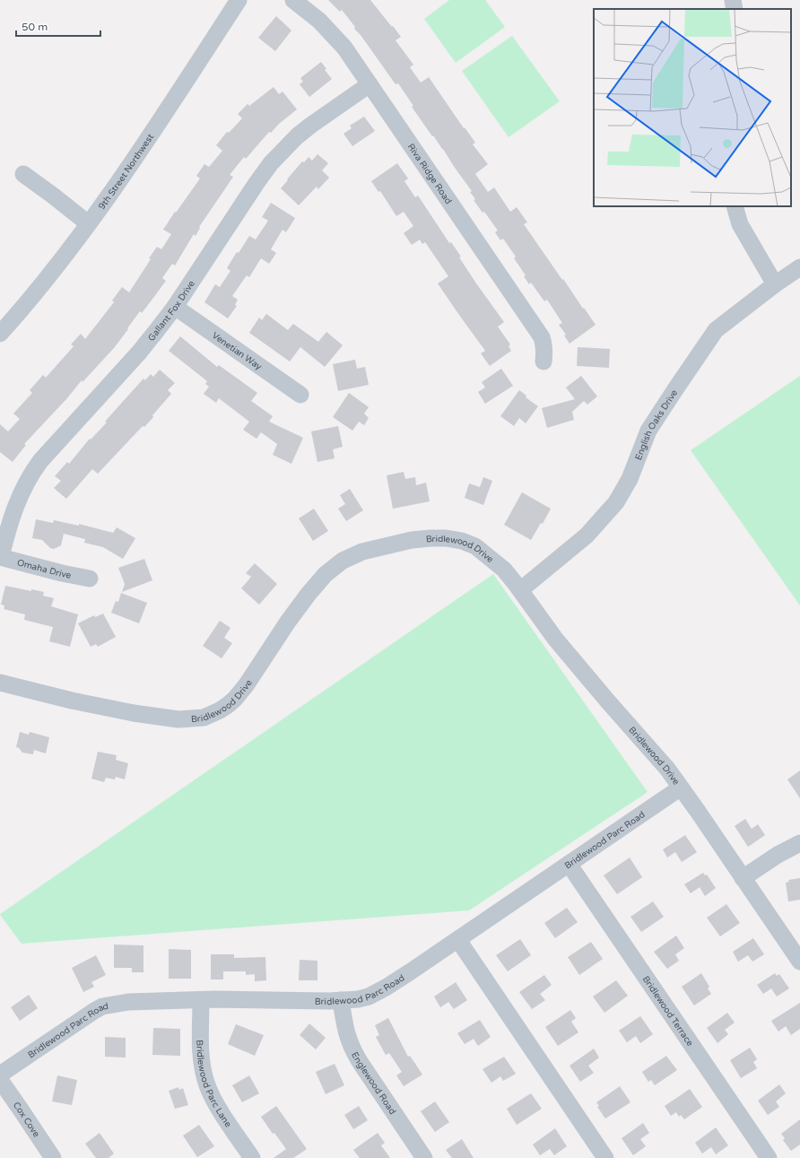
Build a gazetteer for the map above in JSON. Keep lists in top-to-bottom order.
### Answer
{
  "streets": {
    "street": [
      "9th Street Northwest",
      "Riva Ridge Road",
      "Gallant Fox Drive",
      "Venetian Way",
      "English Oaks Drive",
      "Bridlewood Drive",
      "Omaha Drive",
      "Bridlewood Parc Road",
      "Bridlewood Terrace",
      "Bridlewood Parc Lane",
      "Englewood Road",
      "Cox Cove"
    ]
  },
  "crossings": [
    ["Riva Ridge Road", "Gallant Fox Drive"],
    ["Gallant Fox Drive", "Venetian Way"],
    ["Gallant Fox Drive", "Omaha Drive"],
    ["English Oaks Drive", "Bridlewood Drive"],
    ["Bridlewood Drive", "Bridlewood Parc Road"],
    ["Bridlewood Parc Road", "Bridlewood Terrace"],
    ["Bridlewood Parc Road", "Bridlewood Parc Lane"],
    ["Bridlewood Parc Road", "Englewood Road"]
  ],
  "scale_bar": "50 m"
}
